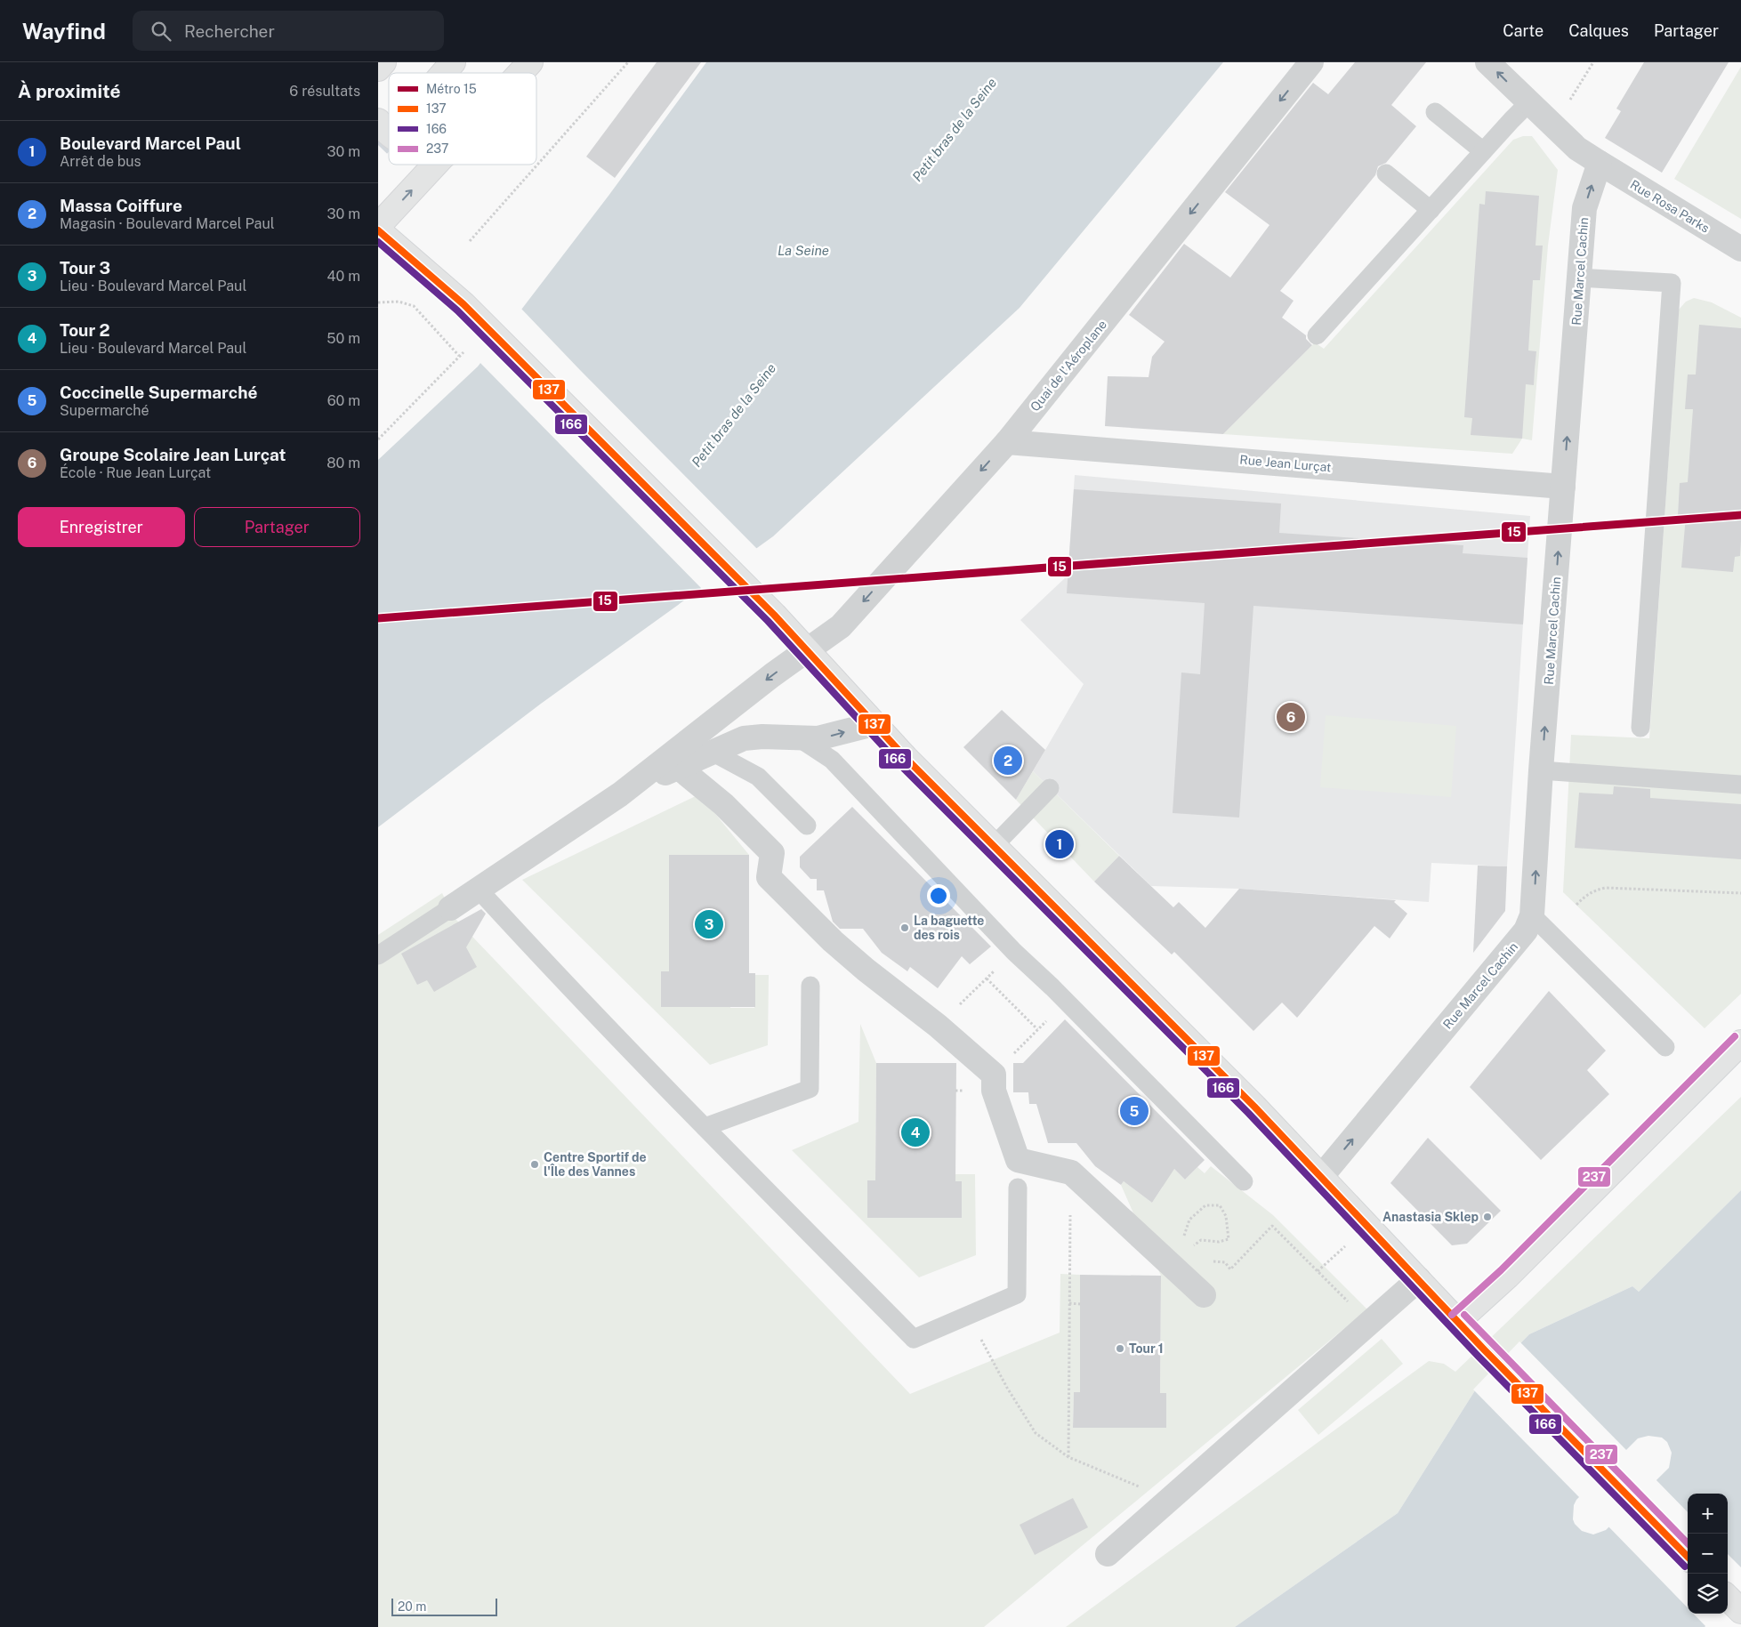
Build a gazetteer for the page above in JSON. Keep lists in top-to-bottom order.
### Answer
{
  "streets": {
    "street": [
      "Rue Rosa Parks",
      "Rue Marcel Cachin",
      "Quai de l'Aéroplane",
      "Rue Jean Lurçat"
    ]
  },
  "crossings": [
    ["Rue Rosa Parks", "Rue Marcel Cachin"],
    ["Rue Marcel Cachin", "Rue Jean Lurçat"],
    ["Quai de l'Aéroplane", "Rue Jean Lurçat"]
  ],
  "one_way": ["Rue Marcel Cachin", "Quai de l'Aéroplane"],
  "water": ["Petit bras de la Seine", "La Seine"],
  "places": [
    "La baguette des rois",
    "Centre Sportif de l'Île des Vannes",
    "Anastasia Sklep",
    "Tour 1"
  ],
  "lines": [
    "transit line 137",
    "transit line 166",
    "metro line 15",
    "transit line 237"
  ],
  "legend": [
    "Métro 15",
    "137",
    "166",
    "237"
  ],
  "scale_bar": "20 m",
  "page": {
    "header": "Wayfind",
    "search": "Rechercher",
    "nav": ["Carte", "Calques", "Partager"],
    "heading": ["À proximité", "6 résultats"],
    "list": [
      {
        "mark": "1",
        "name": "Boulevard Marcel Paul",
        "note": "Arrêt de bus",
        "value": "30 m"
      },
      {
        "mark": "2",
        "name": "Massa Coiffure",
        "note": "Magasin · Boulevard Marcel Paul",
        "value": "30 m"
      },
      {
        "mark": "3",
        "name": "Tour 3",
        "note": "Lieu · Boulevard Marcel Paul",
        "value": "40 m"
      },
      {
        "mark": "4",
        "name": "Tour 2",
        "note": "Lieu · Boulevard Marcel Paul",
        "value": "50 m"
      },
      {
        "mark": "5",
        "name": "Coccinelle Supermarché",
        "note": "Supermarché",
        "value": "60 m"
      },
      {
        "mark": "6",
        "name": "Groupe Scolaire Jean Lurçat",
        "note": "École · Rue Jean Lurçat",
        "value": "80 m"
      }
    ],
    "buttons": ["Enregistrer", "Partager"],
    "pins": [
      "6",
      "2",
      "1",
      "3",
      "5",
      "4"
    ],
    "map_buttons": ["+", "−"],
    "scale": "20 m"
  }
}
